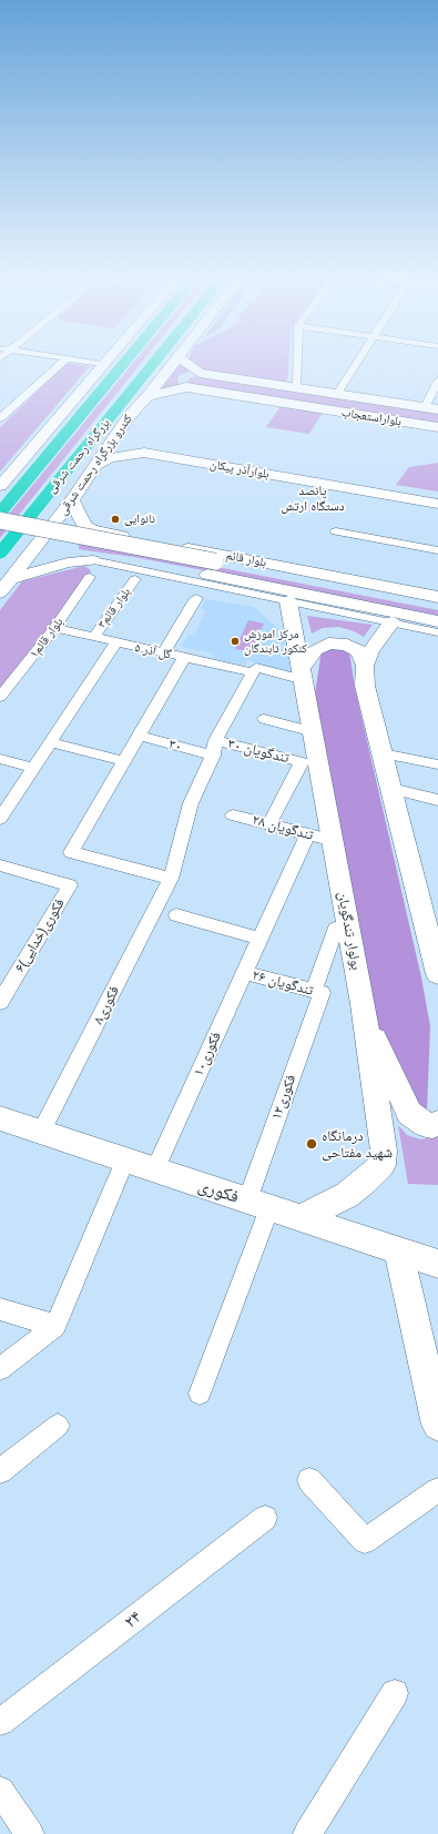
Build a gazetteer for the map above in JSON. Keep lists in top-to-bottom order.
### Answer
{
  "streets": {
    "highway": ["بزرگراه رحمت شرقی"],
    "street": [
      "بلواراستعجاب",
      "کندرو بزرگراه رحمت شرقی",
      "بلوارآذر پیکان",
      "بلوار قائم",
      "بلوار قائم۳",
      "بلوار قائم۱",
      "گل آذر ۵",
      "۳۰",
      "۳۰ تندگویان",
      "۲۸ تندگویان",
      "بولوار تندگویان",
      "۶فکوری(خدایی)",
      "۲۶ تندگویان",
      "فکوری۸",
      "فکوری۱۰",
      "فکوری۱۲",
      "فکوری",
      "۲۴"
    ]
  },
  "crossings": [
    ["بلواراستعجاب", "کندرو بزرگراه رحمت شرقی"],
    ["کندرو بزرگراه رحمت شرقی", "بلوارآذر پیکان"],
    ["کندرو بزرگراه رحمت شرقی", "بلوار قائم"],
    ["بلوار قائم۳", "گل آذر ۵"],
    ["بلوار قائم۱", "گل آذر ۵"],
    ["گل آذر ۵", "بولوار تندگویان"],
    ["۳۰", "فکوری۸"],
    ["۳۰ تندگویان", "۲۸ تندگویان"],
    ["۳۰ تندگویان", "فکوری۸"],
    ["۲۸ تندگویان", "بولوار تندگویان"],
    ["۲۸ تندگویان", "فکوری۱۰"],
    ["بولوار تندگویان", "فکوری"],
    ["۲۶ تندگویان", "فکوری۱۰"],
    ["۲۶ تندگویان", "فکوری۱۲"],
    ["فکوری۸", "فکوری"],
    ["فکوری۱۰", "فکوری"],
    ["فکوری۱۲", "فکوری"]
  ],
  "districts": ["پانصد دستگاه ارتش"],
  "places": ["نانوایی", "مرکز اموزش کنکور تابندگان", "درمانگاه شهید مفتاحی"]
}
